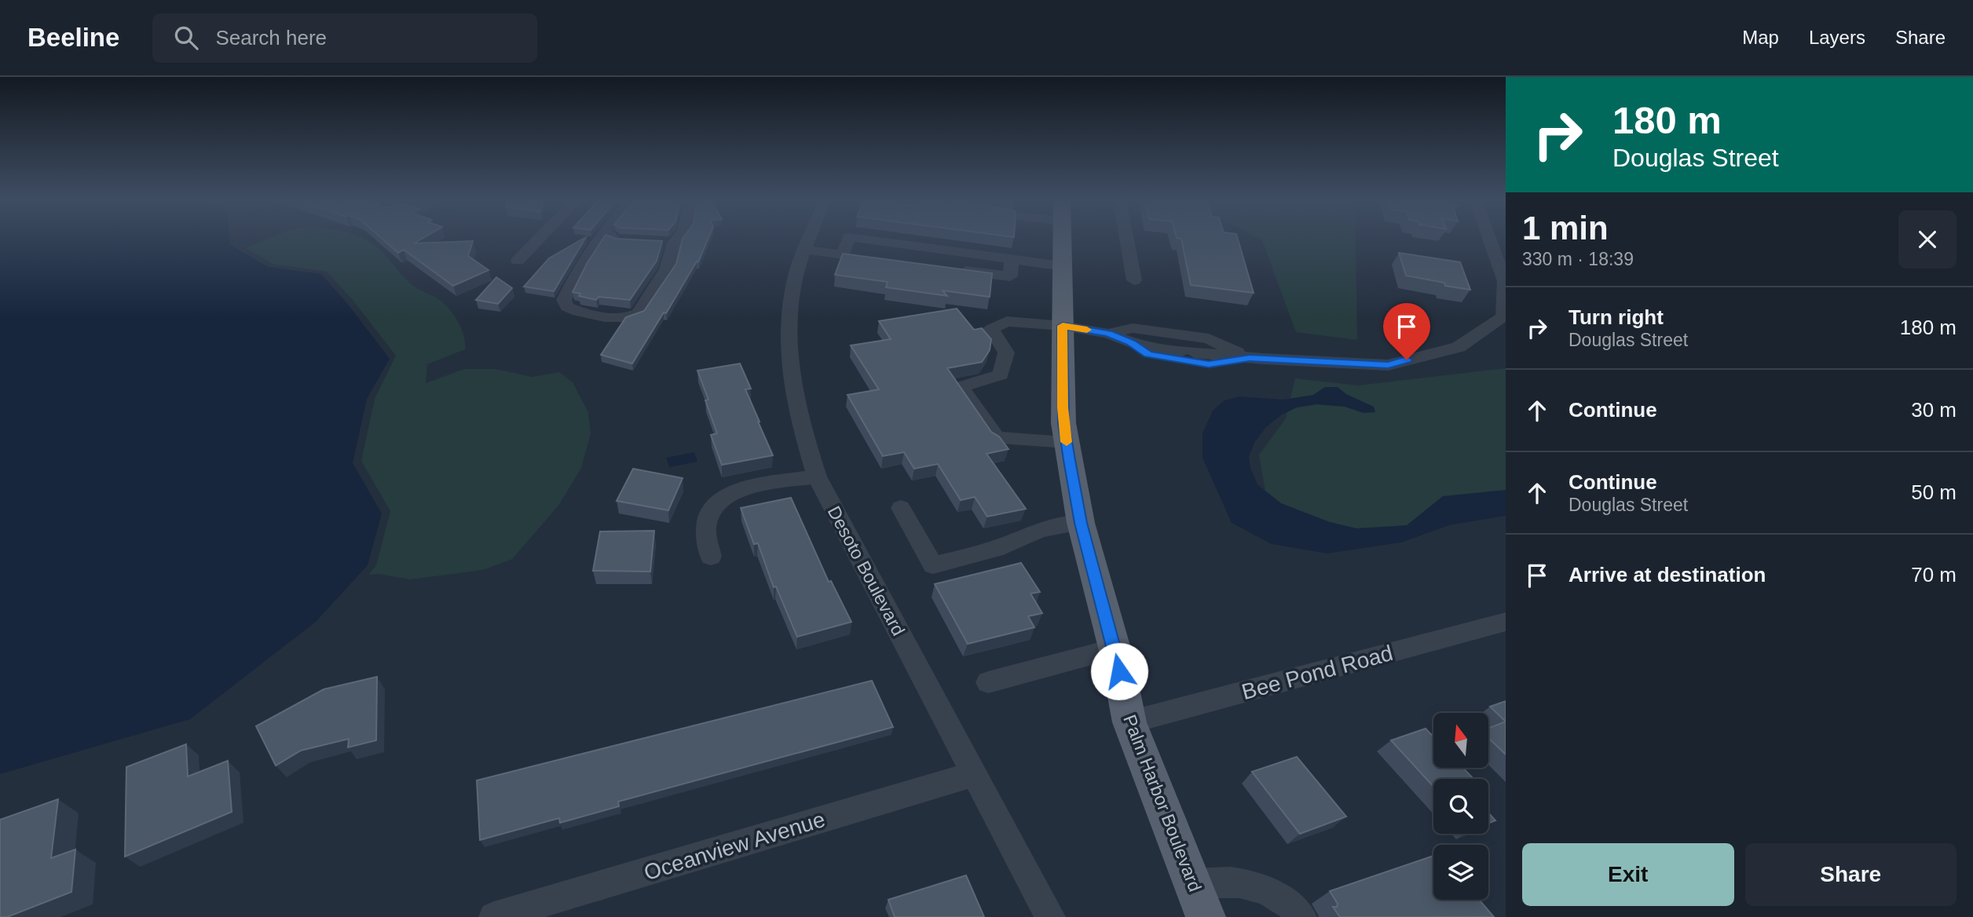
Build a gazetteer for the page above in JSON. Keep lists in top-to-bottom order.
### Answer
{
  "streets": {
    "main road": ["Palm Harbor Boulevard"],
    "street": ["Desoto Boulevard", "Bee Pond Road", "Oceanview Avenue"]
  },
  "crossings": [
    ["Desoto Boulevard", "Oceanview Avenue"],
    ["Bee Pond Road", "Palm Harbor Boulevard"]
  ],
  "north": "top",
  "page": {
    "header": "Beeline",
    "search": "Search here",
    "nav": ["Map", "Layers", "Share"],
    "turn": ["180 m", "Douglas Street"],
    "heading": ["1 min", "330 m · 18:39"],
    "list": [
      {
        "name": "Turn right",
        "note": "Douglas Street",
        "value": "180 m"
      },
      {
        "name": "Continue",
        "value": "30 m"
      },
      {
        "name": "Continue",
        "note": "Douglas Street",
        "value": "50 m"
      },
      {
        "name": "Arrive at destination",
        "value": "70 m"
      }
    ],
    "buttons": ["Exit", "Share"]
  }
}
